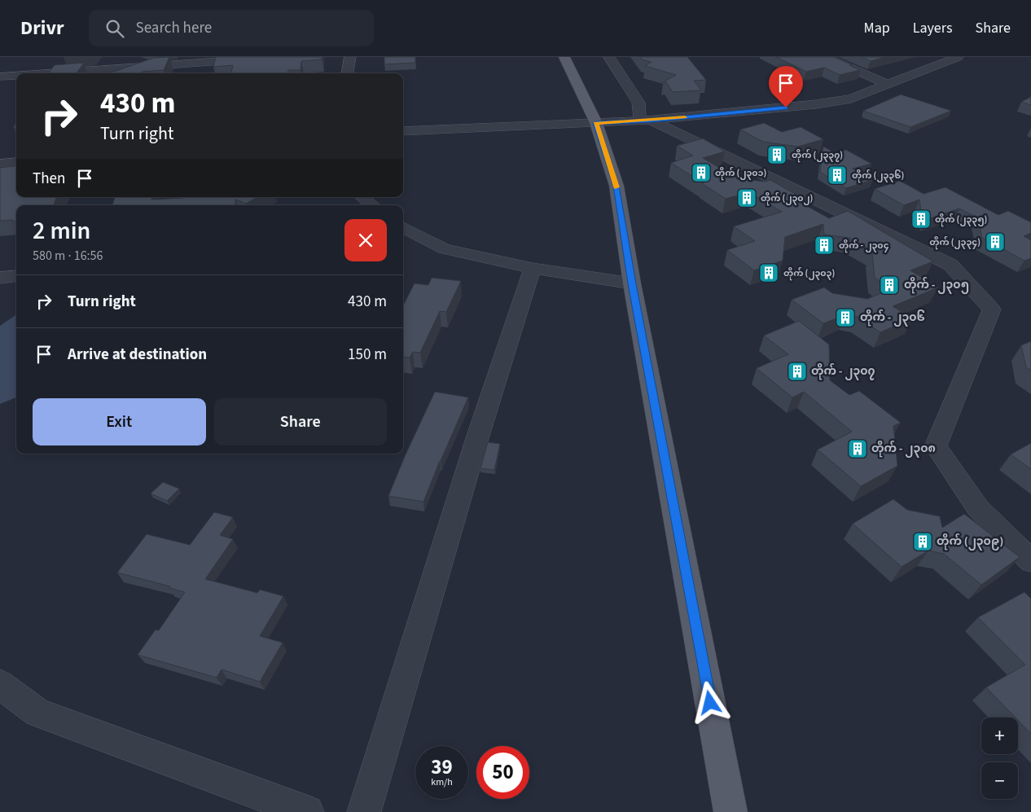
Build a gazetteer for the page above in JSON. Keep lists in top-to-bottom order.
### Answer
{
  "places": {
    "building": [
      "တိုက် (၂၃၃၇)",
      "တိုက် (၂၃၀၁)",
      "တိုက် (၂၃၃၆)",
      "တိုက် (၂၃၀၂)",
      "တိုက် (၂၃၃၅)",
      "တိုက် (၂၃၃၄)",
      "တိုက် - ၂၃၀၄",
      "တိုက် (၂၃၀၃)",
      "တိုက် - ၂၃၀၅",
      "တိုက် - ၂၃၀၆",
      "တိုက် - ၂၃၀၇",
      "တိုက် - ၂၃၀၈",
      "တိုက် (၂၃၀၉)"
    ]
  },
  "page": {
    "header": "Drivr",
    "search": "Search here",
    "nav": ["Map", "Layers", "Share"],
    "turn": ["430 m", "Turn right"],
    "then": "Then",
    "heading": ["2 min", "580 m · 16:56"],
    "list": [
      {
        "name": "Turn right",
        "value": "430 m"
      },
      {
        "name": "Arrive at destination",
        "value": "150 m"
      }
    ],
    "buttons": ["Exit", "Share"],
    "map_buttons": ["+", "−"],
    "speed": "39 km/h",
    "limit": "50"
  }
}
